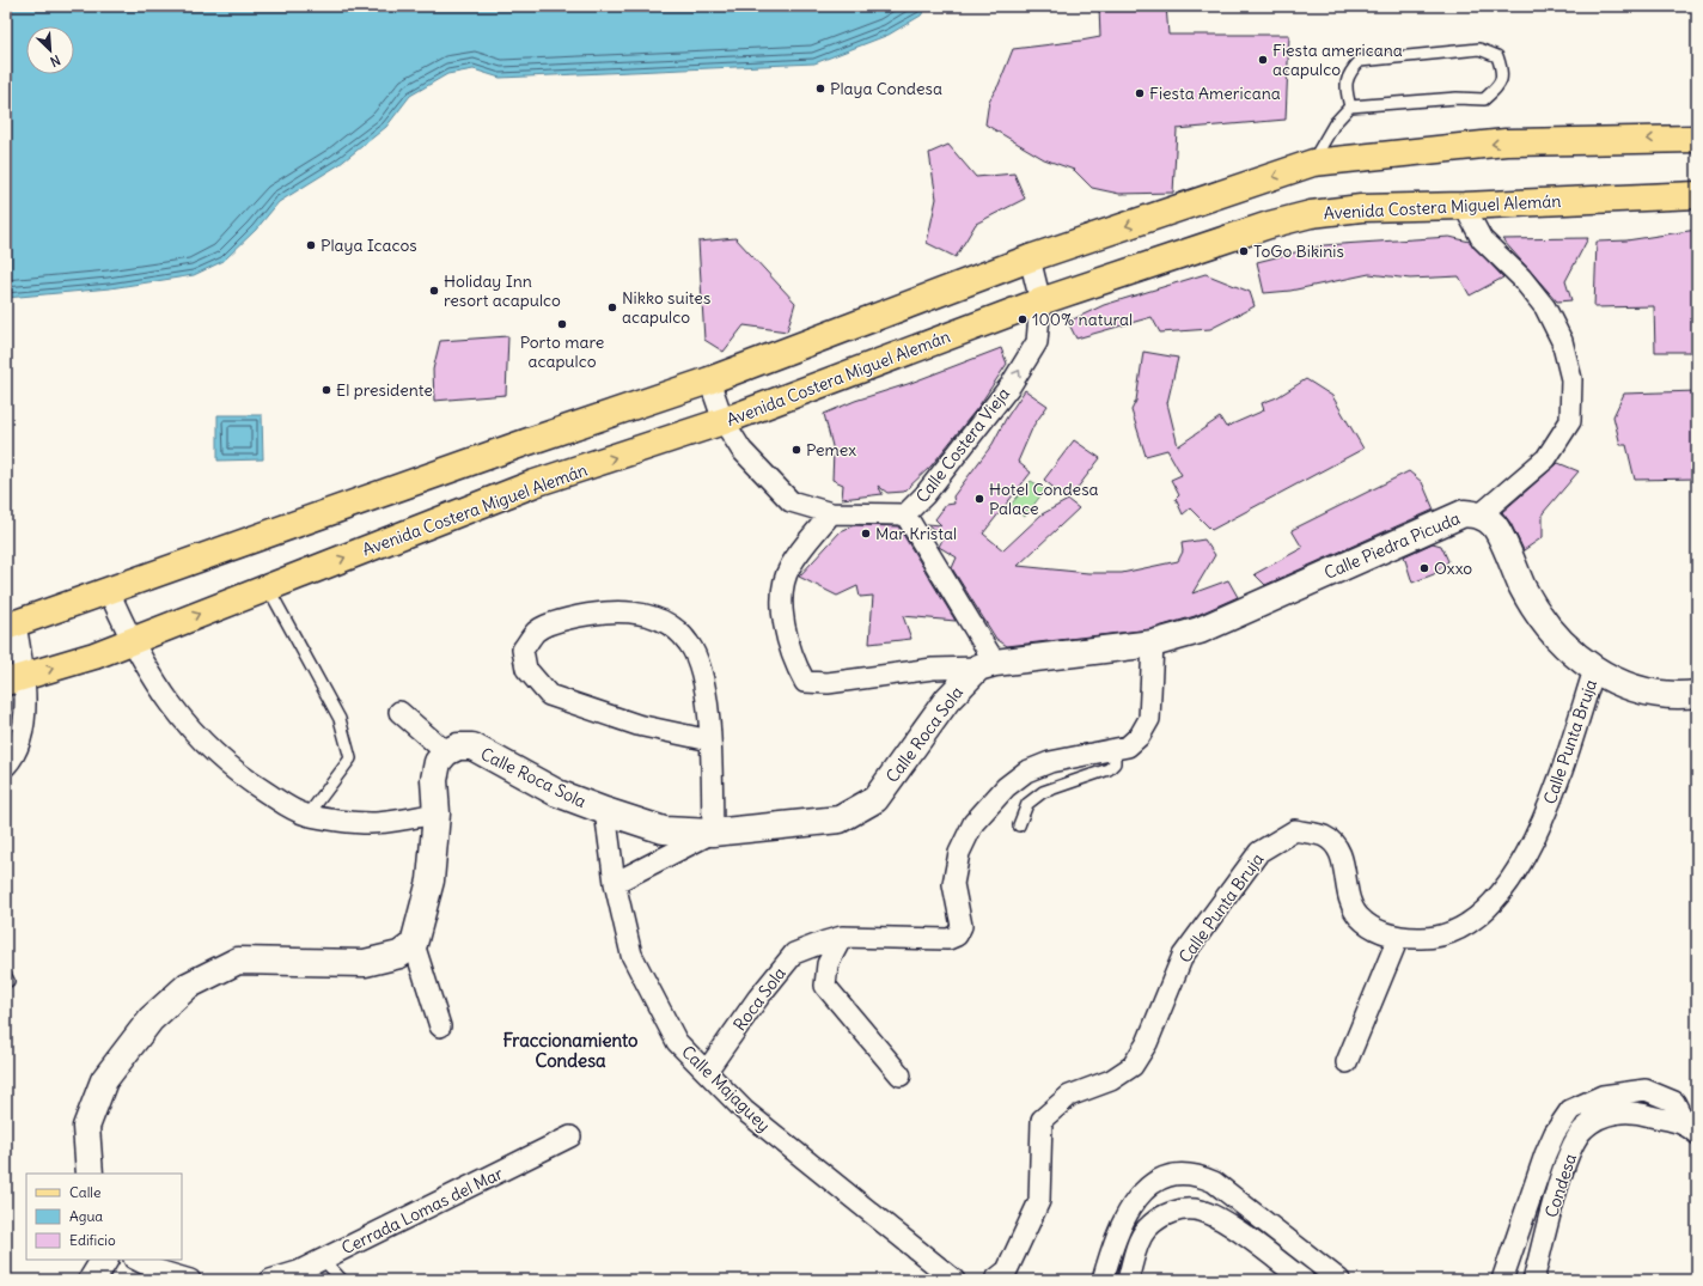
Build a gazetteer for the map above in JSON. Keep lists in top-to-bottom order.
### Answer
{
  "streets": {
    "main road": ["Avenida Costera Miguel Alemán", "Calle Piedra Picuda", "Calle Roca Sola"],
    "street": [
      "Calle Costera Vieja",
      "Calle Punta Bruja",
      "Roca Sola",
      "Calle Majaguey",
      "Condesa",
      "Cerrada Lomas del Mar"
    ]
  },
  "crossings": [
    ["Avenida Costera Miguel Alemán", "Calle Costera Vieja"],
    ["Avenida Costera Miguel Alemán", "Calle Piedra Picuda"],
    ["Calle Costera Vieja", "Calle Piedra Picuda"],
    ["Calle Piedra Picuda", "Calle Roca Sola"],
    ["Calle Roca Sola", "Calle Majaguey"],
    ["Roca Sola", "Calle Majaguey"]
  ],
  "one_way": ["Calle Costera Vieja"],
  "districts": ["Fraccionamiento Condesa"],
  "places": [
    "Fiesta americana acapulco",
    "Playa Condesa",
    "Fiesta Americana",
    "Playa Icacos",
    "ToGo Bikinis",
    "Holiday Inn resort acapulco",
    "Nikko suites acapulco",
    "100% natural",
    "Porto mare acapulco",
    "El presidente",
    "Pemex",
    "Hotel Condesa Palace",
    "Mar Kristal",
    "Oxxo"
  ],
  "legend": ["Calle", "Agua", "Edificio"],
  "north": "bottom right"
}
